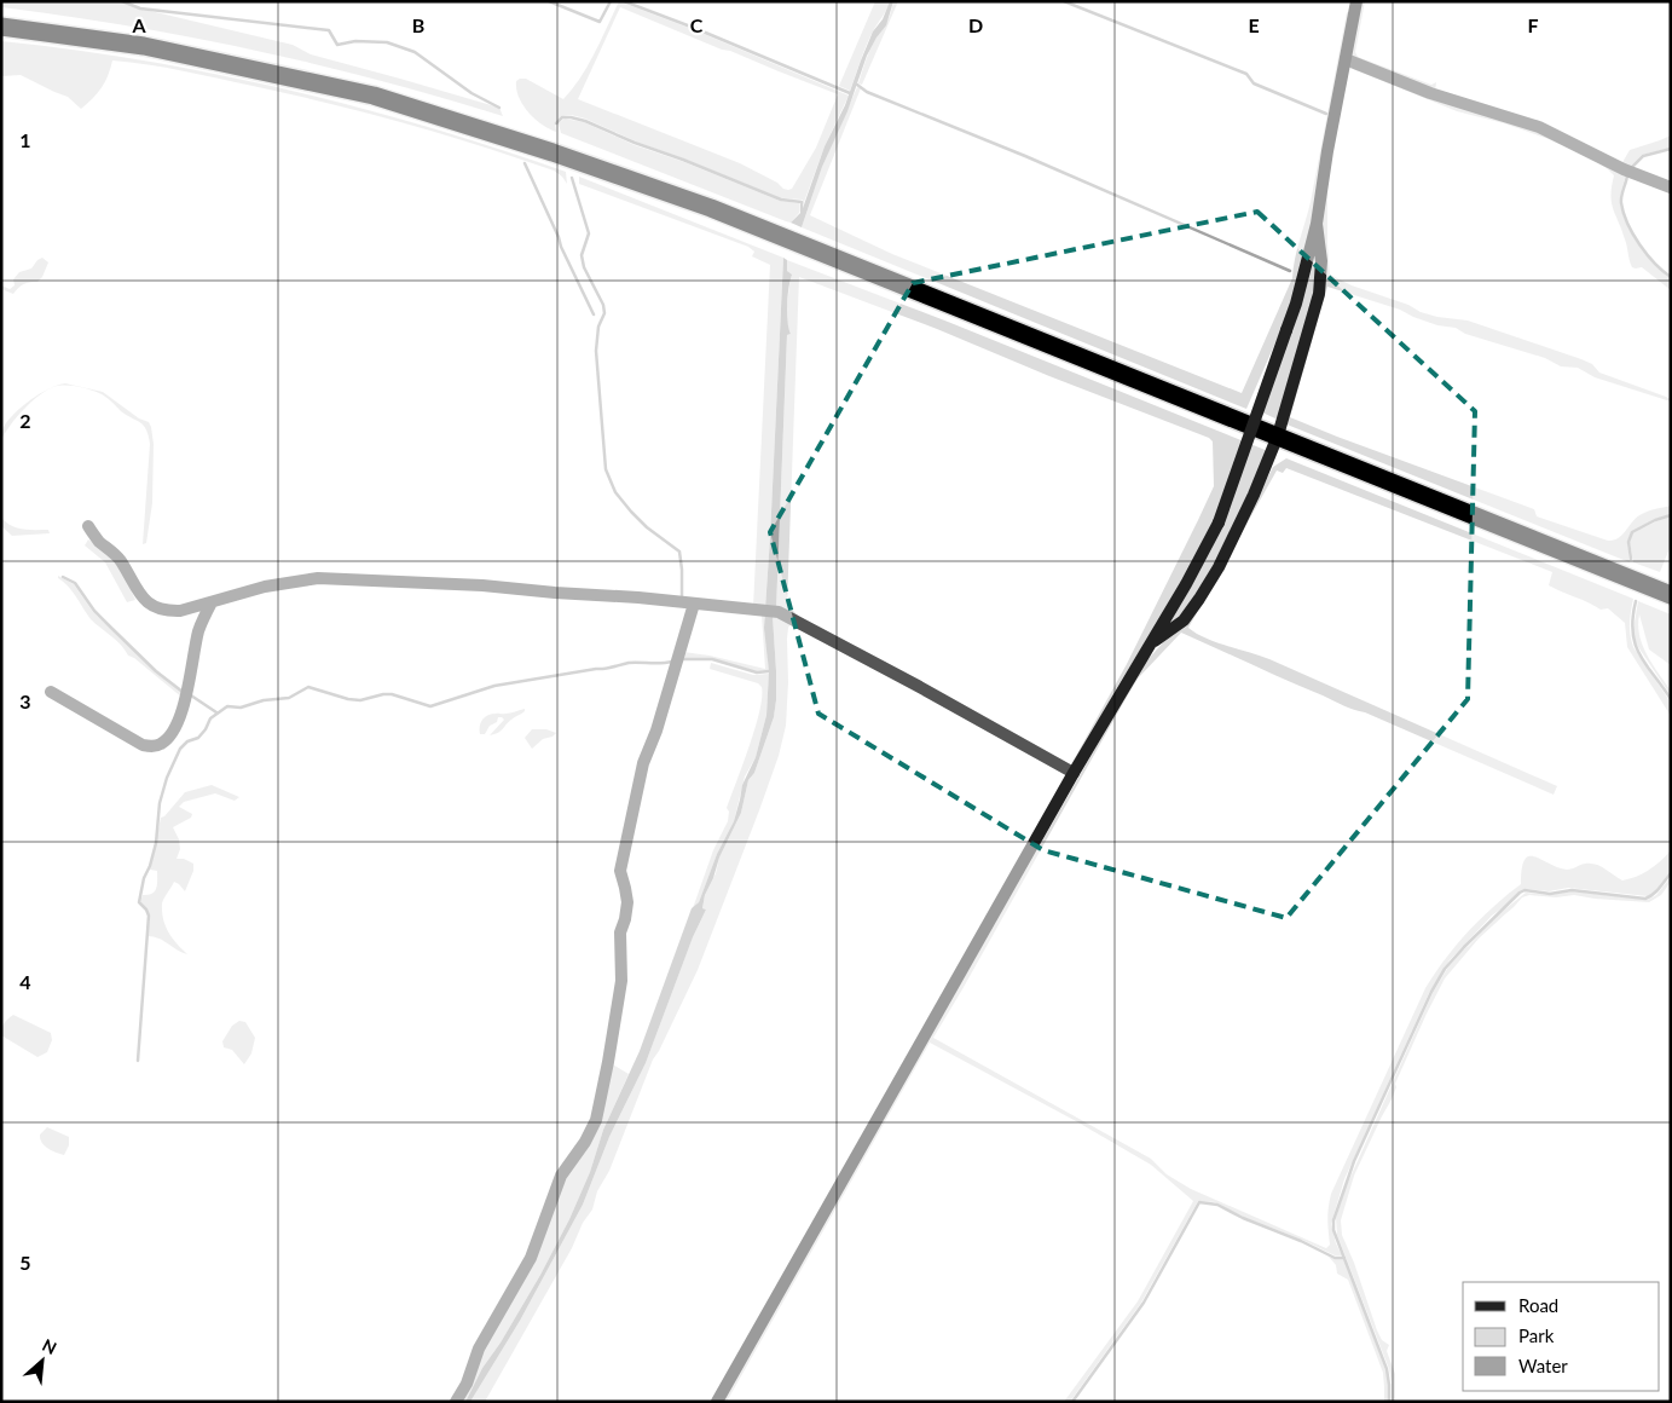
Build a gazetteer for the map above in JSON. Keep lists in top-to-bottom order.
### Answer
{
  "legend": ["Road", "Park", "Water"],
  "north": "top right",
  "grid": {
    "columns": [
      "A",
      "B",
      "C",
      "D",
      "E",
      "F"
    ],
    "rows": [
      "1",
      "2",
      "3",
      "4",
      "5"
    ]
  }
}
